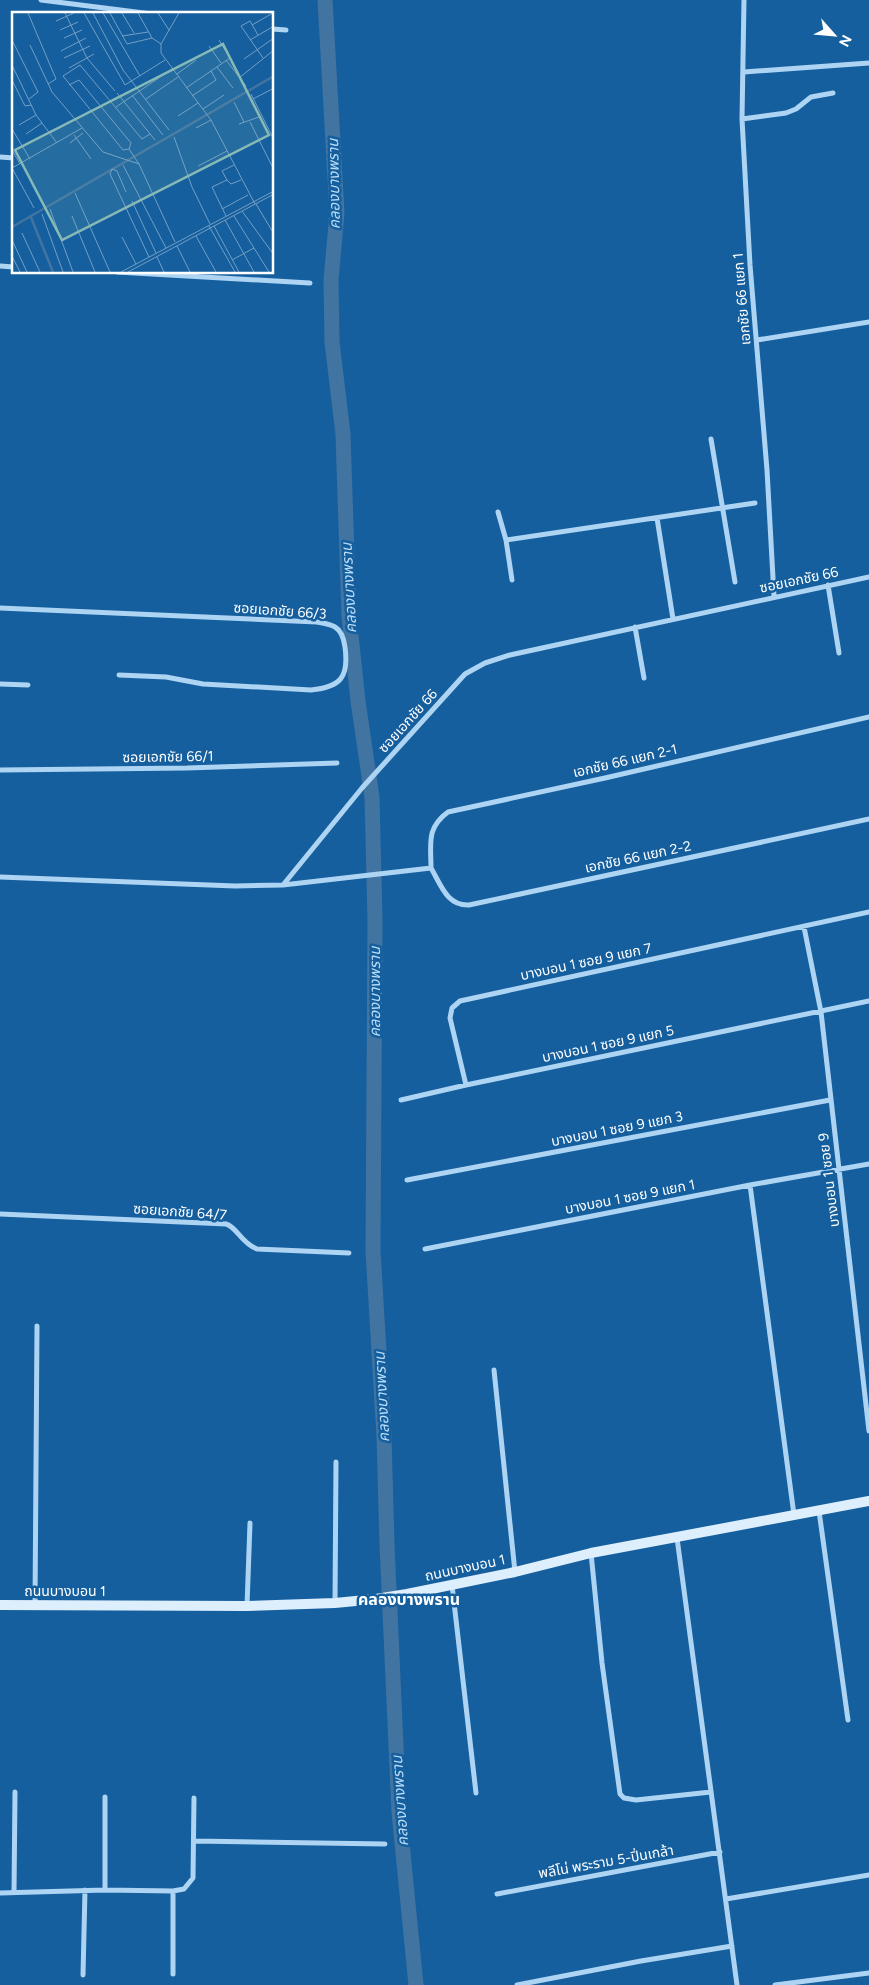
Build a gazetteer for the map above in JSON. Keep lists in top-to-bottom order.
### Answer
{
  "streets": {
    "main road": ["ถนนบางบอน 1"],
    "street": [
      "เอกชัย 66 แยก 1",
      "ซอยเอกชัย 66",
      "ซอยเอกชัย 66/3",
      "ซอยเอกชัย 66/1",
      "เอกชัย 66 แยก 2-1",
      "เอกชัย 66 แยก 2-2",
      "บางบอน 1 ซอย 9 แยก 7",
      "บางบอน 1 ซอย 9 แยก 5",
      "บางบอน 1 ซอย 9 แยก 3",
      "บางบอน 1 ซอย 9",
      "บางบอน 1 ซอย 9 แยก 1",
      "ซอยเอกชัย 64/7",
      "พลีโน่ พระราม 5-ปิ่นเกล้า"
    ]
  },
  "crossings": [
    ["เอกชัย 66 แยก 1", "ซอยเอกชัย 66"],
    ["เอกชัย 66 แยก 2-1", "เอกชัย 66 แยก 2-2"],
    ["บางบอน 1 ซอย 9 แยก 7", "บางบอน 1 ซอย 9 แยก 5"],
    ["บางบอน 1 ซอย 9 แยก 7", "บางบอน 1 ซอย 9"],
    ["บางบอน 1 ซอย 9 แยก 5", "บางบอน 1 ซอย 9"],
    ["บางบอน 1 ซอย 9 แยก 3", "บางบอน 1 ซอย 9"],
    ["บางบอน 1 ซอย 9", "บางบอน 1 ซอย 9 แยก 1"]
  ],
  "districts": ["คลองบางพราน"],
  "water": ["คลองบางพราน"],
  "north": "bottom right"
}
